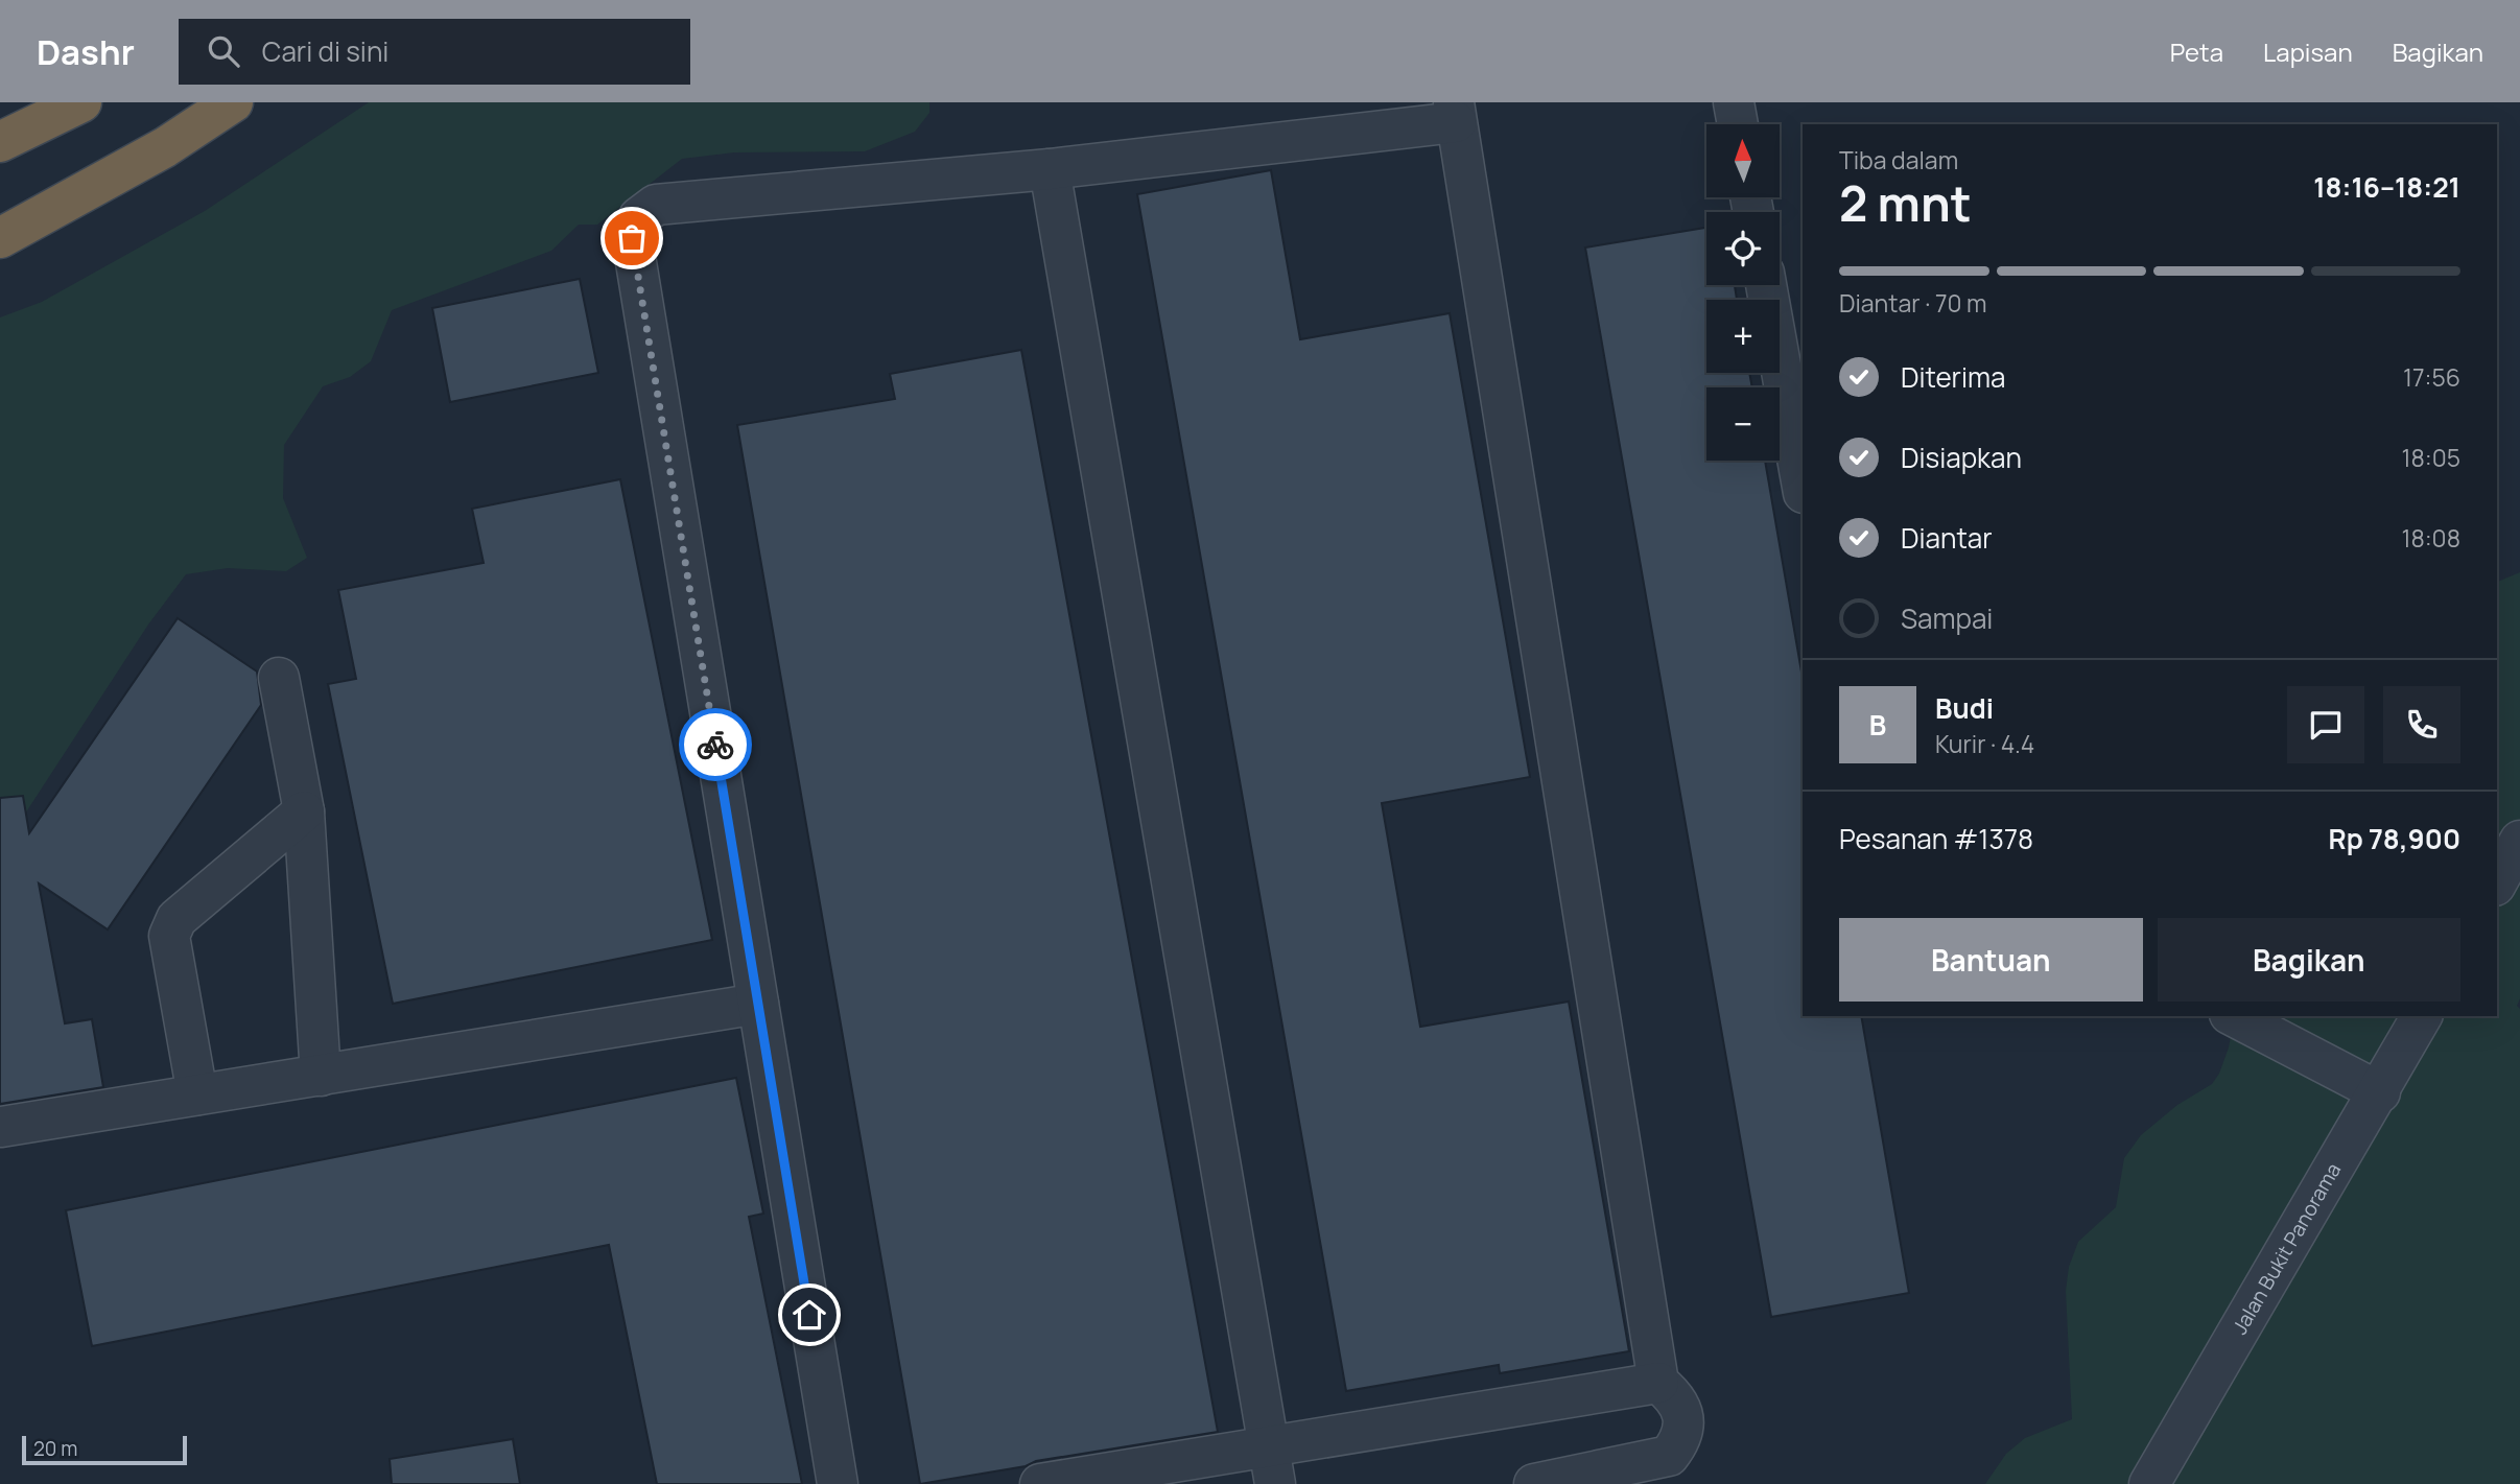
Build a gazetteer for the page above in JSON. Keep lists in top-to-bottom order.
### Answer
{
  "streets": {
    "street": ["Jalan Bukit Panorama"]
  },
  "scale_bar": "20 m",
  "north": "top",
  "page": {
    "header": "Dashr",
    "search": "Cari di sini",
    "nav": ["Peta", "Lapisan", "Bagikan"],
    "map_buttons": ["+", "−"],
    "heading": ["2 mnt", "Tiba dalam", "18:16–18:21"],
    "panel": [
      "Budi",
      "Kurir · 4.4",
      "Pesanan #1378",
      "Rp 78,900"
    ],
    "bar": "Diantar · 70 m",
    "list": [
      ["Diterima", "17:56"],
      ["Disiapkan", "18:05"],
      ["Diantar", "18:08"],
      "Sampai"
    ],
    "round": "B",
    "buttons": ["Bantuan", "Bagikan"],
    "scale": "20 m"
  }
}
